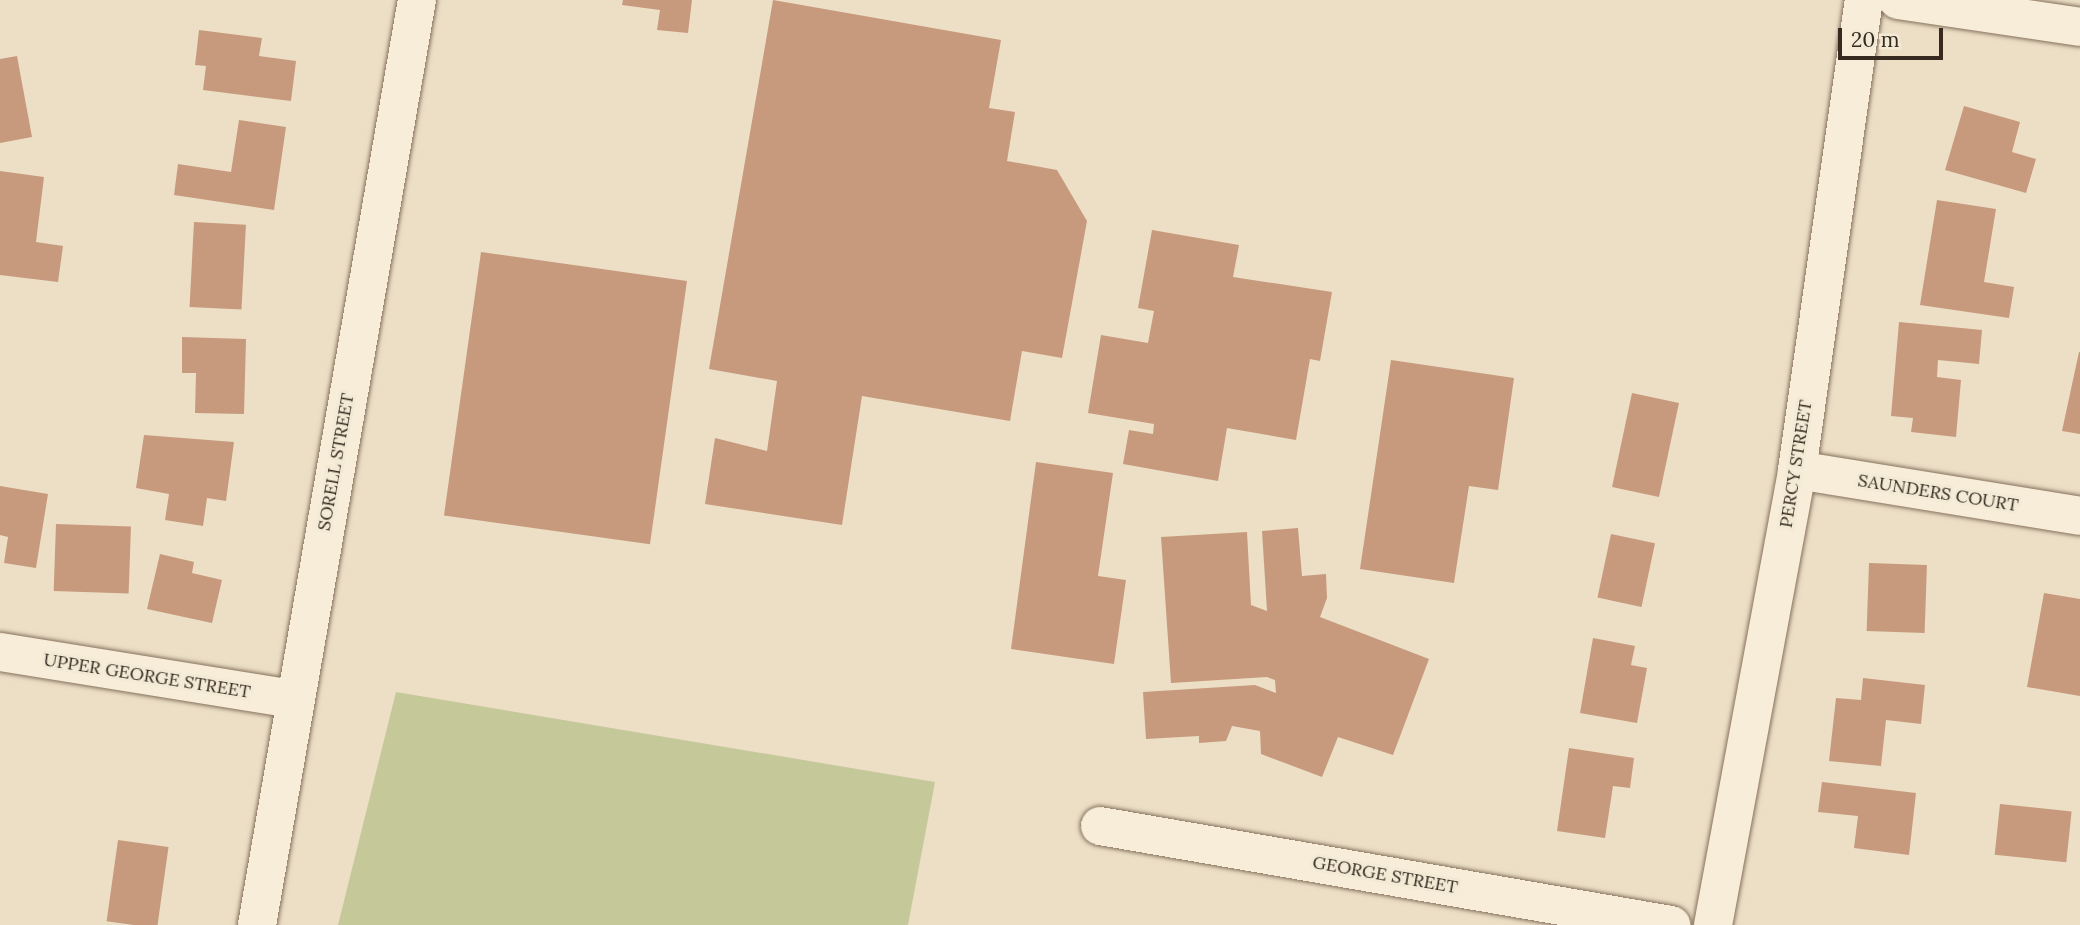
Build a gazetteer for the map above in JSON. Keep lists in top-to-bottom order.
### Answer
{
  "streets": {
    "street": [
      "SORELL STREET",
      "PERCY STREET",
      "SAUNDERS COURT",
      "UPPER GEORGE STREET",
      "GEORGE STREET"
    ]
  },
  "crossings": [
    ["SORELL STREET", "UPPER GEORGE STREET"],
    ["PERCY STREET", "SAUNDERS COURT"]
  ],
  "scale_bar": "20 m"
}
